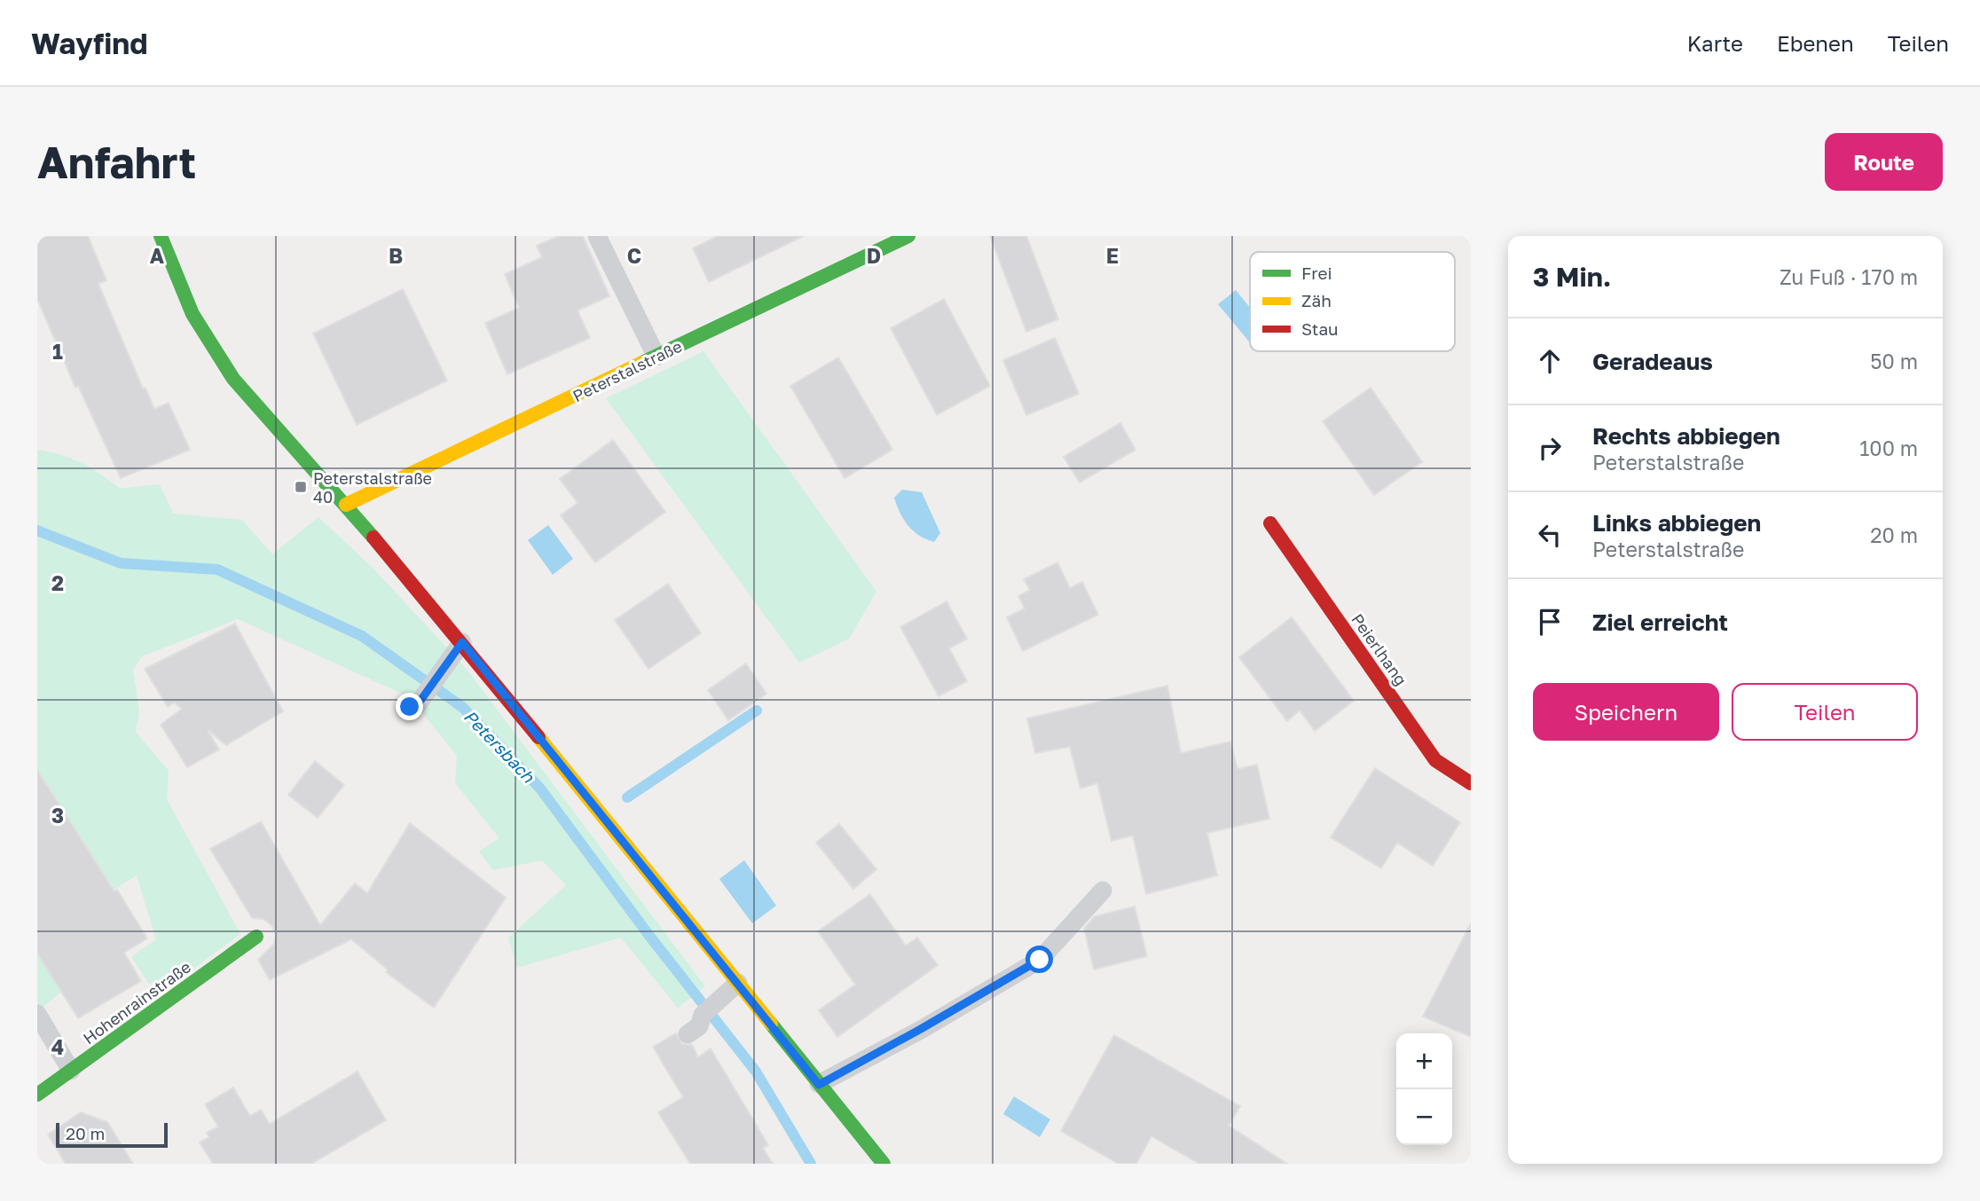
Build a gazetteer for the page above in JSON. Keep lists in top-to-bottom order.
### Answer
{
  "streets": {
    "street": ["Peterstalstraße", "Peierlhang", "Hohenrainstraße"]
  },
  "water": ["Petersbach"],
  "places": {
    "transit": ["Peterstalstraße 40"]
  },
  "legend": ["Frei", "Zäh", "Stau"],
  "scale_bar": "20 m",
  "page": {
    "header": "Wayfind",
    "nav": ["Karte", "Ebenen", "Teilen"],
    "buttons": [
      "Route",
      ["Speichern", "Teilen"]
    ],
    "title": "Anfahrt",
    "heading": ["3 Min.", "Zu Fuß · 170 m"],
    "list": [
      ["Geradeaus", "50 m"],
      ["Rechts abbiegen", "Peterstalstraße", "100 m"],
      ["Links abbiegen", "Peterstalstraße", "20 m"],
      "Ziel erreicht"
    ],
    "map_buttons": ["+", "−"],
    "scale": "20 m"
  },
  "grid": {
    "columns": [
      "A",
      "B",
      "C",
      "D",
      "E"
    ],
    "rows": [
      "1",
      "2",
      "3",
      "4"
    ]
  }
}
